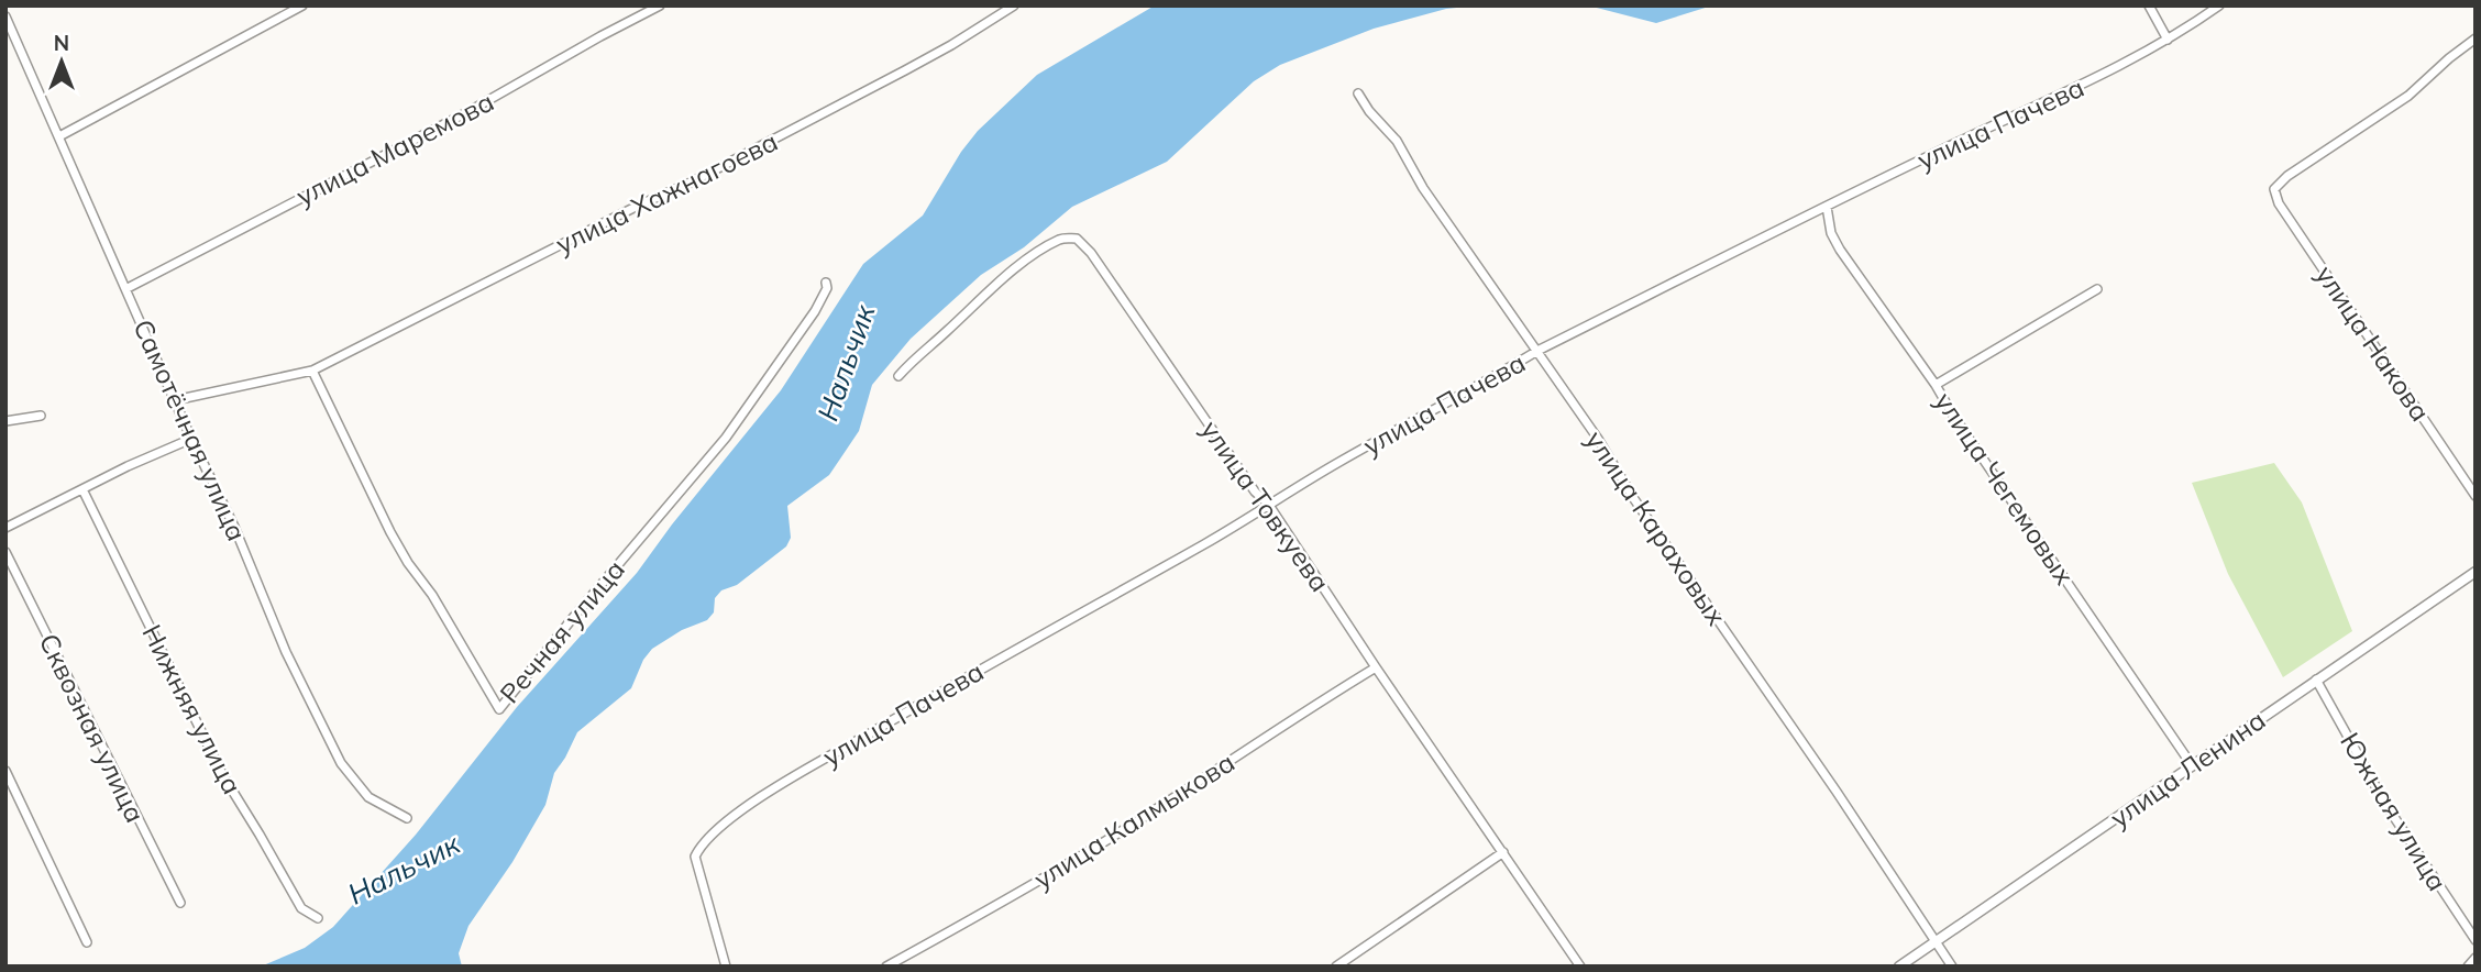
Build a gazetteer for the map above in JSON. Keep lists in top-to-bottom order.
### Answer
{
  "streets": {
    "street": [
      "улица Пачева",
      "улица Маремова",
      "улица Хажнагоева",
      "улица Накова",
      "Самотёчная улица",
      "улица Чегемовых",
      "улица Товкуева",
      "улица Караховых",
      "Речная улица",
      "Нижняя улица",
      "Сквозная улица",
      "улица Ленина",
      "Южная улица",
      "улица Калмыкова"
    ]
  },
  "crossings": [
    ["улица Пачева", "улица Чегемовых"],
    ["улица Пачева", "улица Товкуева"],
    ["улица Пачева", "улица Караховых"],
    ["улица Маремова", "Самотёчная улица"],
    ["улица Хажнагоева", "Речная улица"],
    ["улица Чегемовых", "улица Ленина"],
    ["улица Товкуева", "улица Калмыкова"],
    ["улица Караховых", "улица Ленина"],
    ["улица Ленина", "Южная улица"]
  ],
  "water": ["Нальчик"],
  "north": "top"
}
